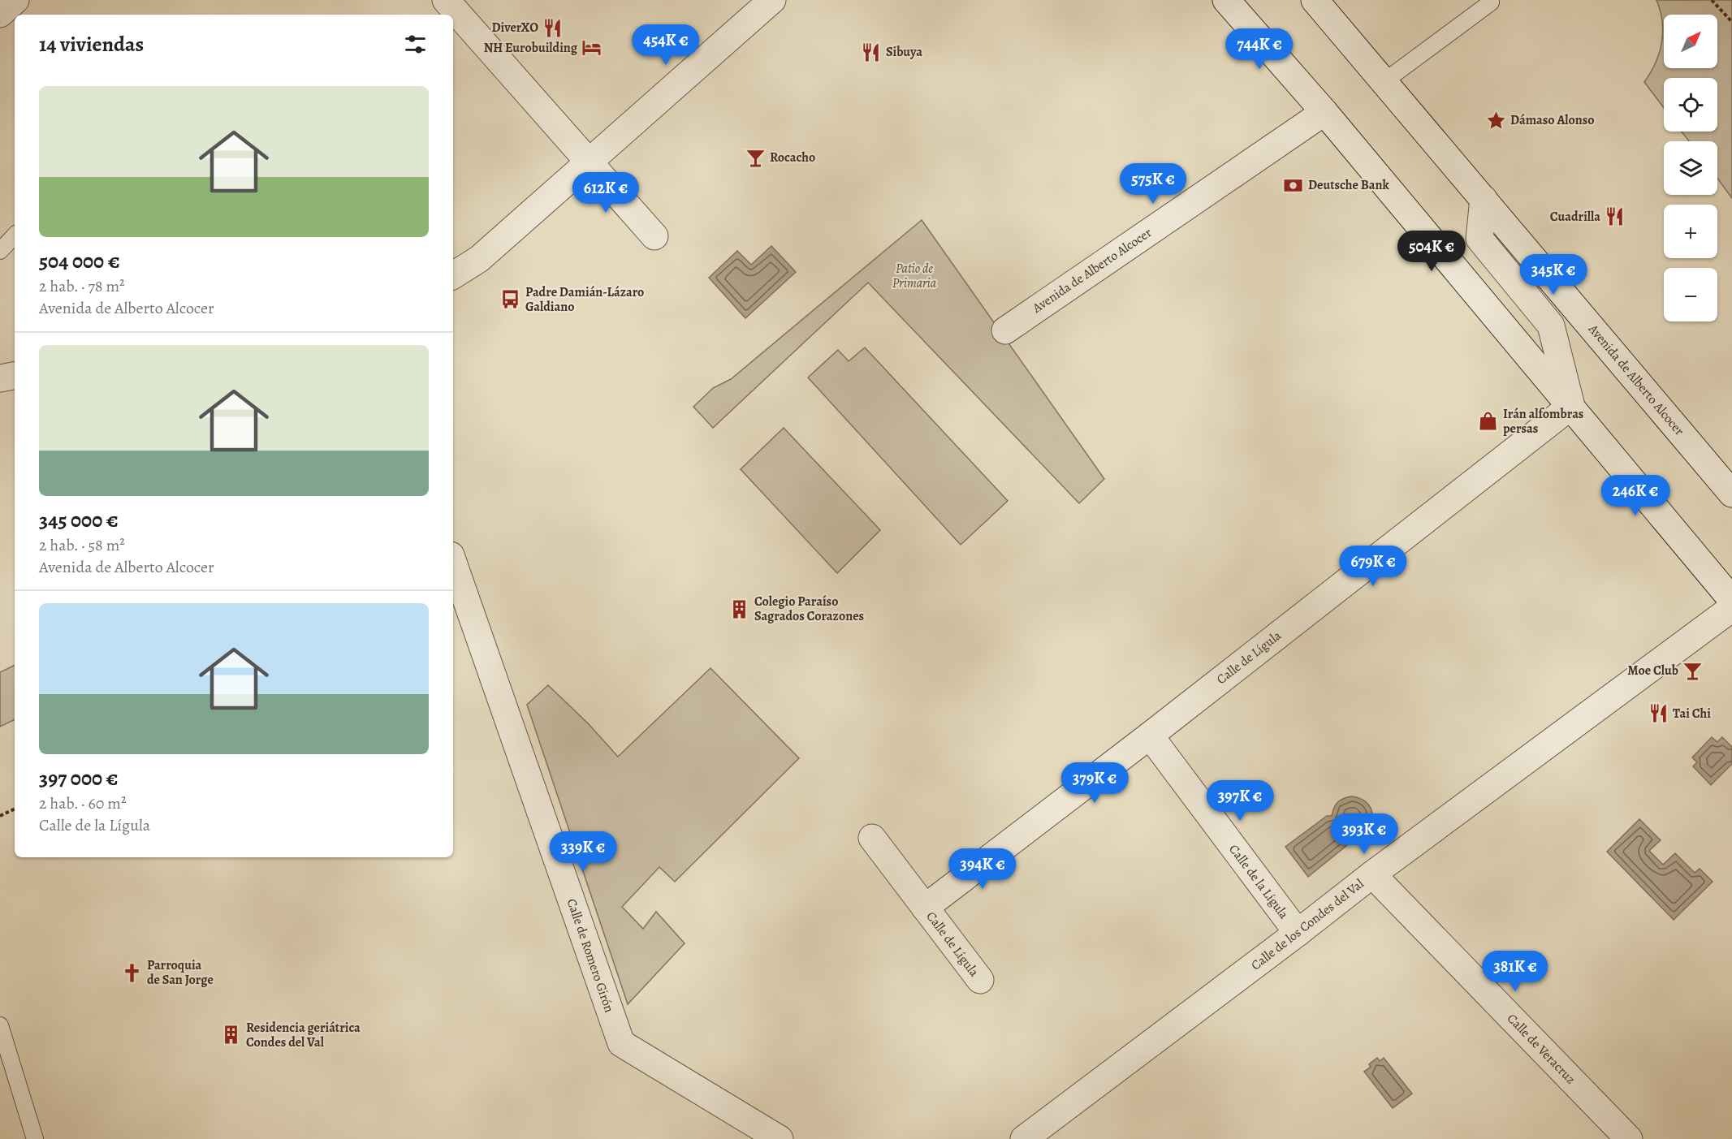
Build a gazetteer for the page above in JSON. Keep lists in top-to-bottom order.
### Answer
{
  "streets": {
    "street": [
      "Avenida de Alberto Alcocer",
      "Calle de Lígula",
      "Calle de la Lígula",
      "Calle de los Condes del Val",
      "Calle de Romero Girón",
      "Calle de Veracruz"
    ]
  },
  "crossings": [
    ["Calle de Lígula", "Calle de la Lígula"],
    ["Calle de la Lígula", "Calle de los Condes del Val"],
    ["Calle de los Condes del Val", "Calle de Veracruz"]
  ],
  "parks": ["Patio de Primaria"],
  "places": {
    "restaurant": [
      "DiverXO",
      "Sibuya",
      "Cuadrilla",
      "Tai Chi"
    ],
    "hotel": ["NH Eurobuilding"],
    "place": ["Dámaso Alonso"],
    "bar": ["Rocacho", "Moe Club"],
    "bank": ["Deutsche Bank"],
    "bus stop": ["Padre Damián-Lázaro Galdiano"],
    "shop": ["Irán alfombras persas"],
    "building": ["Colegio Paraíso Sagrados Corazones", "Residencia geriátrica Condes del Val"],
    "church": ["Parroquia de San Jorge"]
  },
  "north": "top right",
  "page": {
    "map_buttons": ["+", "−"],
    "heading": "14 viviendas",
    "price": [
      "454K €",
      "744K €",
      "575K €",
      "612K €",
      "504K €",
      "345K €",
      "246K €",
      "679K €",
      "379K €",
      "397K €",
      "393K €",
      "339K €",
      "394K €",
      "381K €"
    ],
    "list": [
      {
        "name": "504 000 €",
        "note": "2 hab. · 78 m² · Avenida de Alberto Alcocer"
      },
      {
        "name": "345 000 €",
        "note": "2 hab. · 58 m² · Avenida de Alberto Alcocer"
      },
      {
        "name": "397 000 €",
        "note": "2 hab. · 60 m² · Calle de la Lígula"
      }
    ]
  }
}
